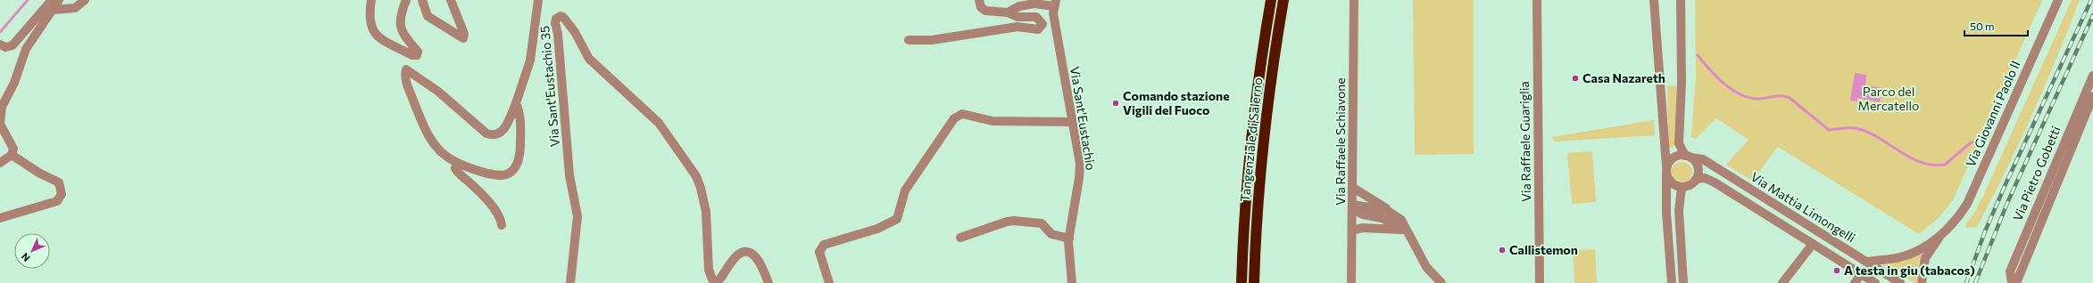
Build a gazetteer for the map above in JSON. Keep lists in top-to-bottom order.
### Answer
{
  "streets": {
    "highway": ["Tangenziale di Salerno"],
    "street": [
      "Via Sant'Eustachio 35",
      "Via Giovanni Paolo II",
      "Via Sant'Eustachio",
      "Via Raffaele Schiavone",
      "Via Raffaele Guariglia",
      "Via Pietro Gobetti",
      "Via Mattia Limongelli"
    ]
  },
  "crossings": [
    ["Via Giovanni Paolo II", "Via Mattia Limongelli"]
  ],
  "parks": ["Parco del Mercatello"],
  "places": [
    "Casa Nazareth",
    "Comando stazione Vigili del Fuoco",
    "Callistemon",
    "A testa in giu (tabacos)"
  ],
  "scale_bar": "50 m",
  "north": "bottom left"
}
